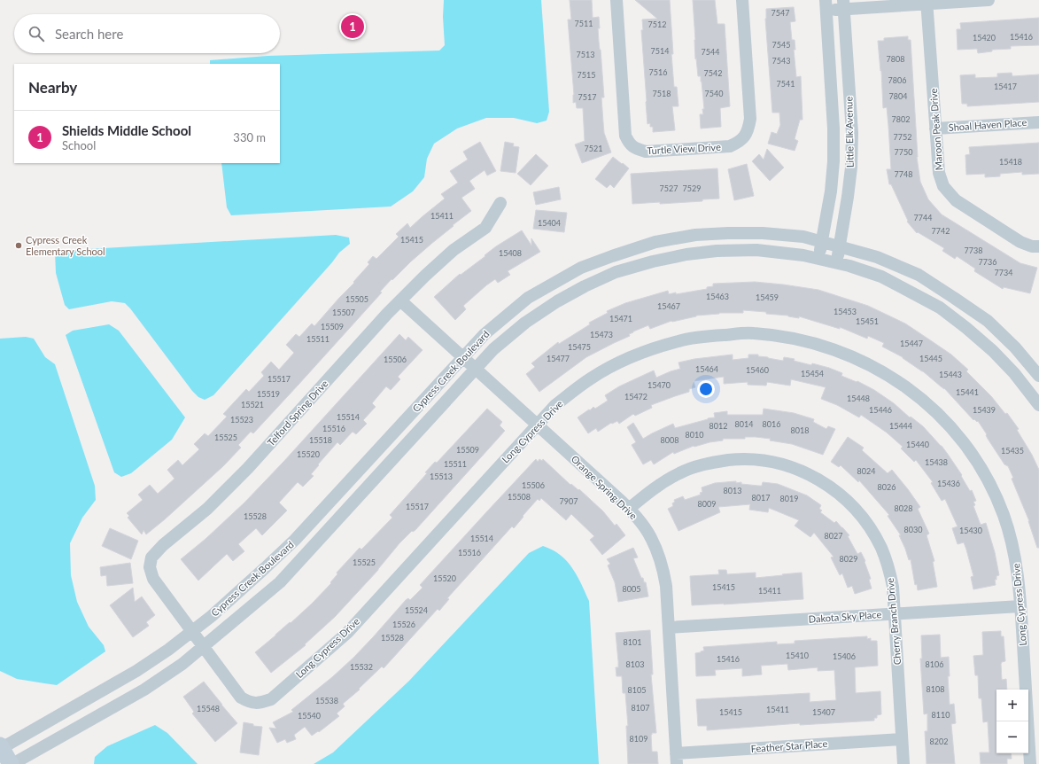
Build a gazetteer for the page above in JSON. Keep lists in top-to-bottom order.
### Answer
{
  "streets": {
    "street": [
      "Shoal Haven Place",
      "Maroon Peak Drive",
      "Little Elk Avenue",
      "Turtle View Drive",
      "Cypress Creek Boulevard",
      "Telford Spring Drive",
      "Long Cypress Drive",
      "Orange Spring Drive",
      "Dakota Sky Place",
      "Cherry Branch Drive",
      "Feather Star Place"
    ]
  },
  "crossings": [
    ["Shoal Haven Place", "Maroon Peak Drive"],
    ["Little Elk Avenue", "Cypress Creek Boulevard"],
    ["Cypress Creek Boulevard", "Telford Spring Drive"],
    ["Cypress Creek Boulevard", "Long Cypress Drive"],
    ["Cypress Creek Boulevard", "Orange Spring Drive"],
    ["Telford Spring Drive", "Long Cypress Drive"],
    ["Telford Spring Drive", "Orange Spring Drive"],
    ["Long Cypress Drive", "Orange Spring Drive"],
    ["Long Cypress Drive", "Dakota Sky Place"],
    ["Orange Spring Drive", "Dakota Sky Place"],
    ["Orange Spring Drive", "Cherry Branch Drive"],
    ["Orange Spring Drive", "Feather Star Place"],
    ["Dakota Sky Place", "Cherry Branch Drive"],
    ["Cherry Branch Drive", "Feather Star Place"]
  ],
  "places": ["Cypress Creek Elementary School"],
  "house_numbers": [
    "7547",
    "7511",
    "7512",
    "15416",
    "15420",
    "7545",
    "7514",
    "7544",
    "7513",
    "7808",
    "7543",
    "7516",
    "7542",
    "7515",
    "7806",
    "7541",
    "15417",
    "7518",
    "7540",
    "7804",
    "7517",
    "7802",
    "7752",
    "7521",
    "7750",
    "15418",
    "7748",
    "7527",
    "7529",
    "15411",
    "7744",
    "15404",
    "7742",
    "15415",
    "7738",
    "15408",
    "7736",
    "7734",
    "15463",
    "15459",
    "15505",
    "15467",
    "15453",
    "15507",
    "15471",
    "15451",
    "15509",
    "15473",
    "15511",
    "15447",
    "15475",
    "15477",
    "15445",
    "15506",
    "15464",
    "15460",
    "15454",
    "15443",
    "15517",
    "15470",
    "15441",
    "15519",
    "15472",
    "15448",
    "15521",
    "15446",
    "15439",
    "15514",
    "15523",
    "8014",
    "8016",
    "8012",
    "15444",
    "15516",
    "8018",
    "8010",
    "15525",
    "15518",
    "8008",
    "15440",
    "15509",
    "15435",
    "15520",
    "15438",
    "15511",
    "8024",
    "15513",
    "15436",
    "15506",
    "8026",
    "8013",
    "15508",
    "8017",
    "8019",
    "7907",
    "8009",
    "15517",
    "8028",
    "15528",
    "8030",
    "15430",
    "8027",
    "15514",
    "15516",
    "8029",
    "15525",
    "15520",
    "15415",
    "8005",
    "15411",
    "15524",
    "15526",
    "15528",
    "8101",
    "15410",
    "15406",
    "15416",
    "8103",
    "8106",
    "15532",
    "8108",
    "8105",
    "15538",
    "8107",
    "15548",
    "15411",
    "15415",
    "15407",
    "8110",
    "15540",
    "8109",
    "8202"
  ],
  "page": {
    "pins": "1",
    "search": "Search here",
    "heading": "Nearby",
    "list": [
      {
        "mark": "1",
        "name": "Shields Middle School",
        "note": "School",
        "value": "330 m"
      }
    ],
    "map_buttons": ["+", "−"]
  }
}
